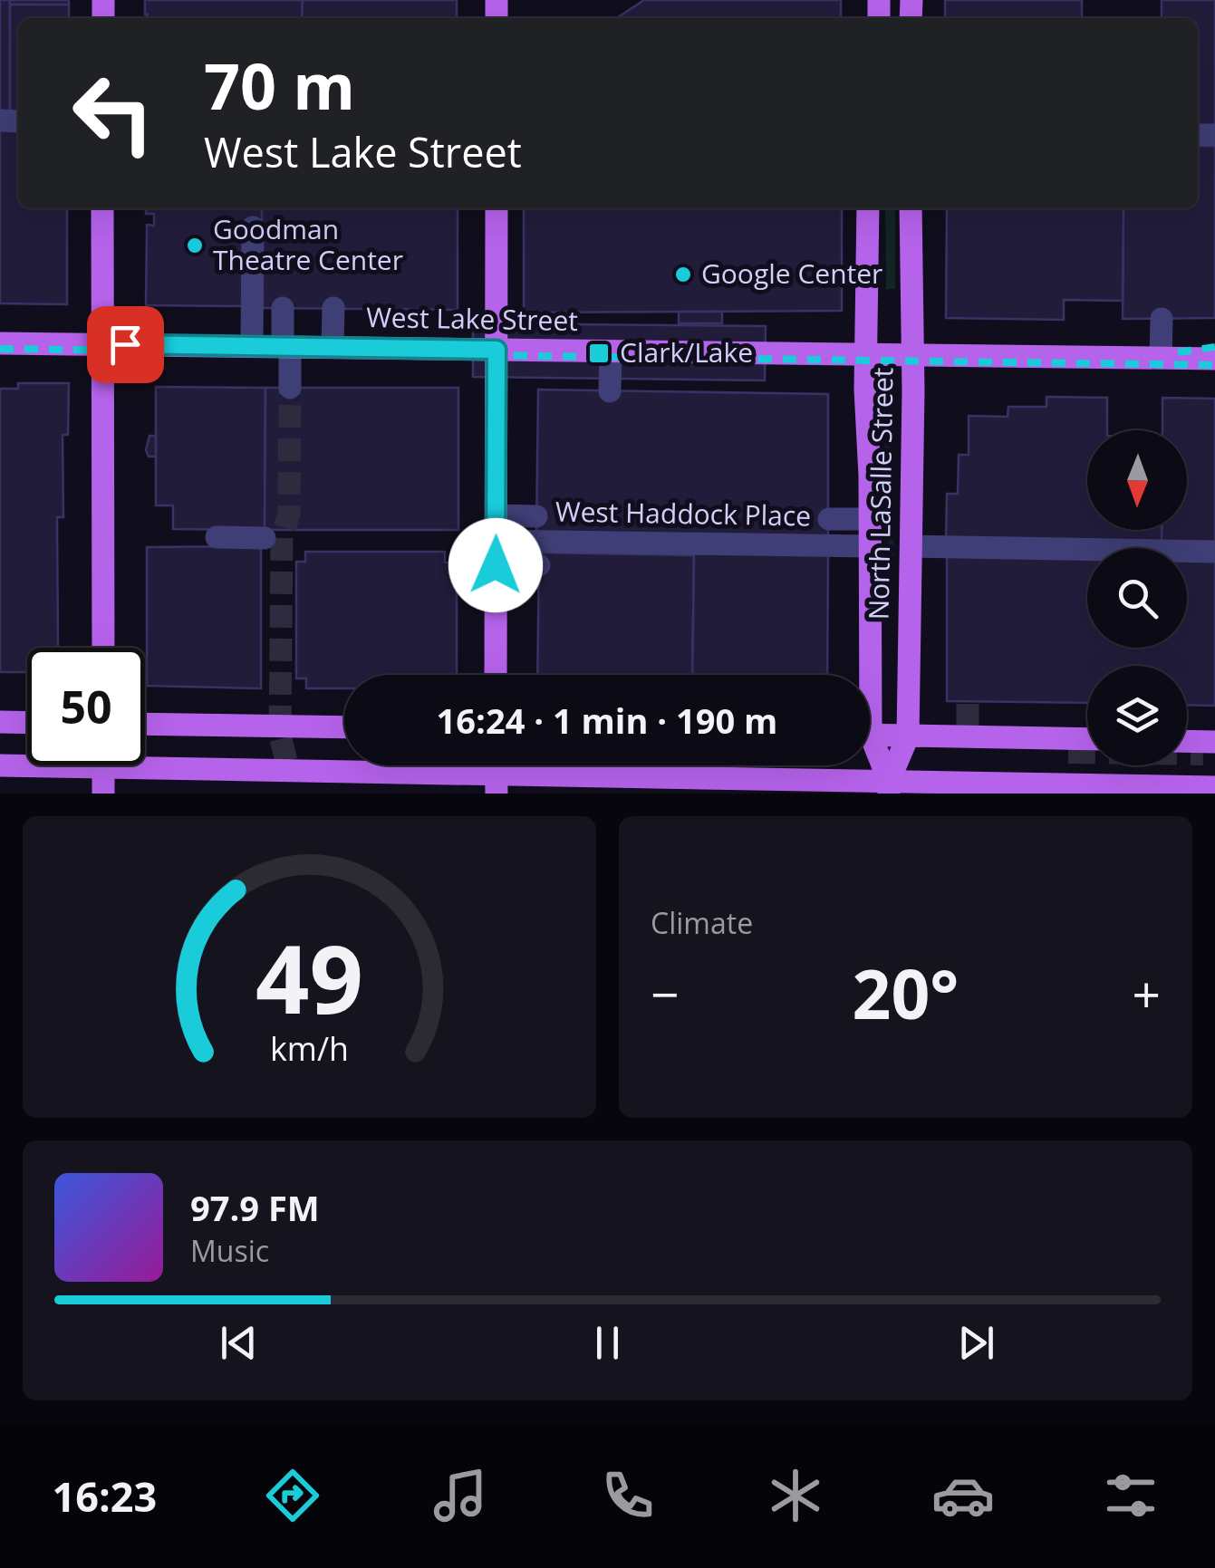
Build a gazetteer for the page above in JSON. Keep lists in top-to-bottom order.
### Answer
{
  "streets": {
    "main road": ["West Lake Street", "North LaSalle Street"],
    "street": ["West Haddock Place"]
  },
  "crossings": [
    ["West Lake Street", "North LaSalle Street"],
    ["North LaSalle Street", "West Haddock Place"]
  ],
  "places": {
    "other": ["Goodman Theatre Center", "Google Center"],
    "transit": ["Clark/Lake"]
  },
  "north": "bottom",
  "page": {
    "turn": ["70 m", "West Lake Street"],
    "limit": "50",
    "trip": "16:24 · 1 min · 190 m",
    "tile": "Climate",
    "heat": ["−", "20°", "+"],
    "song": ["97.9 FM", "Music"],
    "tabs": "16:23",
    "gauge": ["49", "km/h"]
  }
}
